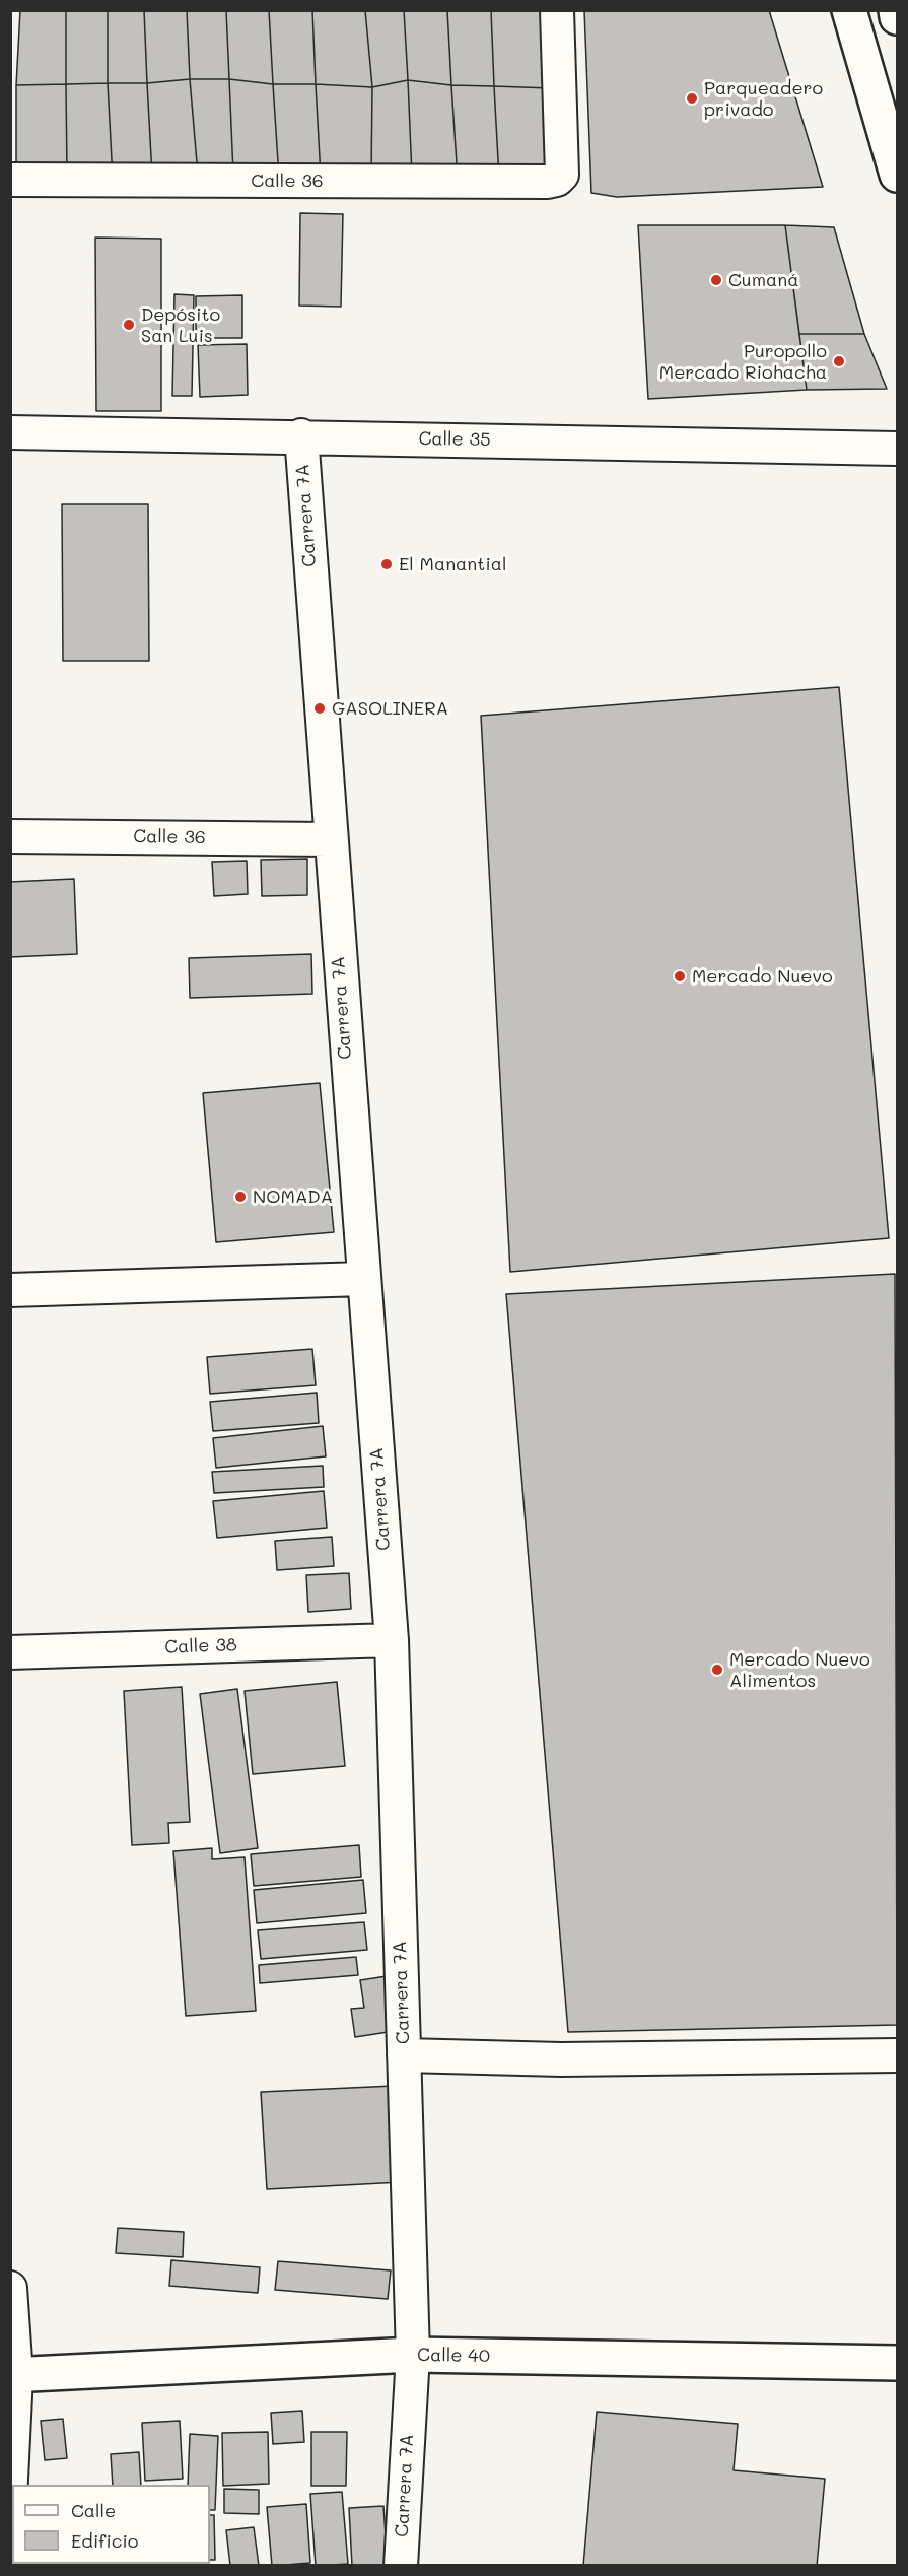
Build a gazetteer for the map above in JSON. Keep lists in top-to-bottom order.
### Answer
{
  "streets": {
    "street": [
      "Calle 36",
      "Calle 35",
      "Carrera 7A",
      "Calle 38",
      "Calle 40"
    ]
  },
  "crossings": [
    ["Calle 36", "Carrera 7A"],
    ["Calle 35", "Carrera 7A"],
    ["Carrera 7A", "Calle 38"],
    ["Carrera 7A", "Calle 40"]
  ],
  "places": [
    "Parqueadero privado",
    "Cumaná",
    "Depósito San Luis",
    "Puropollo Mercado Riohacha",
    "El Manantial",
    "GASOLINERA",
    "Mercado Nuevo",
    "NOMADA",
    "Mercado Nuevo Alimentos"
  ],
  "legend": ["Calle", "Edificio"]
}
